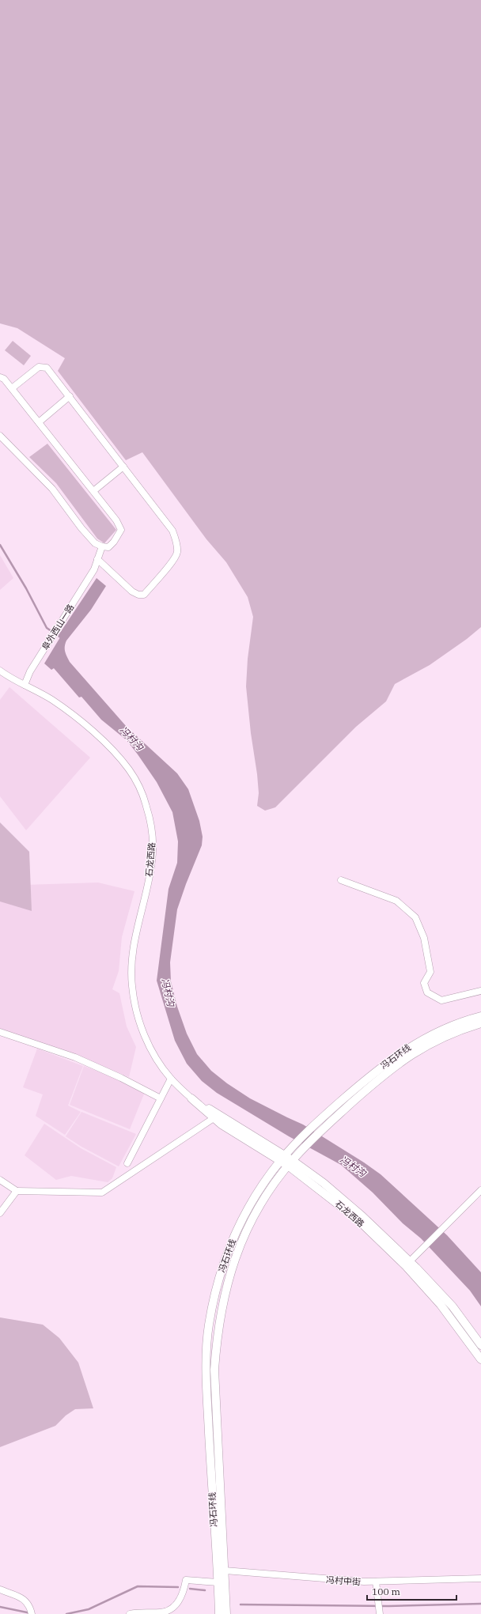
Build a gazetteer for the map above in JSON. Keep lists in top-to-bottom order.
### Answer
{
  "streets": {
    "main road": ["石龙西路", "冯石环线"],
    "street": ["阜外西山一路", "冯村中街"]
  },
  "crossings": [
    ["阜外西山一路", "石龙西路"],
    ["石龙西路", "冯石环线"],
    ["冯石环线", "冯村中街"]
  ],
  "water": ["冯村沟"],
  "scale_bar": "100 m"
}
